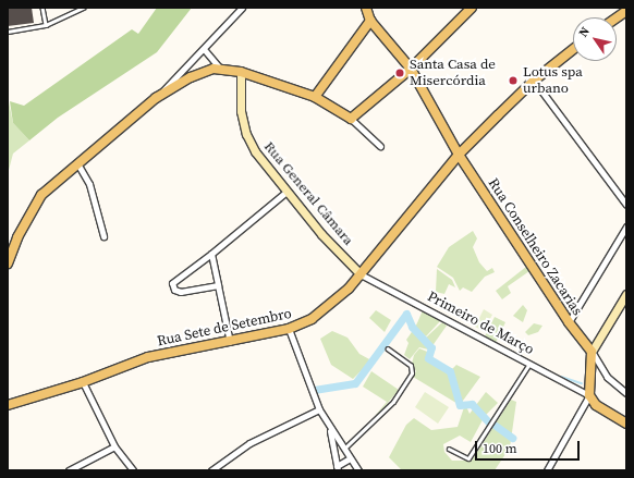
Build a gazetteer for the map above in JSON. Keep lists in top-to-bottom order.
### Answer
{
  "streets": {
    "main road": ["Rua Conselheiro Zacarias", "Rua Sete de Setembro"],
    "street": ["Rua General Câmara", "Primeiro de Março"]
  },
  "crossings": [
    ["Rua General Câmara", "Primeiro de Março"],
    ["Rua General Câmara", "Rua Sete de Setembro"],
    ["Rua Conselheiro Zacarias", "Rua Sete de Setembro"],
    ["Primeiro de Março", "Rua Sete de Setembro"]
  ],
  "places": ["Santa Casa de Misercórdia", "Lotus spa urbano"],
  "scale_bar": "100 m",
  "north": "top left"
}
